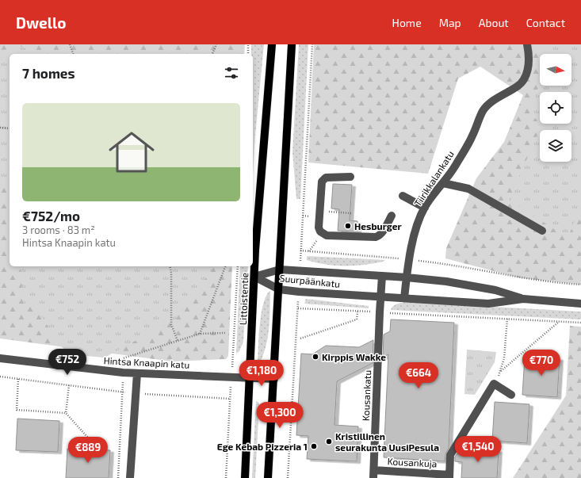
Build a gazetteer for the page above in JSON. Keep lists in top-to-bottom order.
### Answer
{
  "streets": {
    "main road": ["Littoistentie"],
    "street": [
      "Tiirikkalankatu",
      "Suurpäänkatu",
      "Hintsa Knaapin katu",
      "Kousankatu",
      "Kousankuja"
    ]
  },
  "crossings": [
    ["Tiirikkalankatu", "Suurpäänkatu"],
    ["Suurpäänkatu", "Littoistentie"],
    ["Suurpäänkatu", "Kousankatu"],
    ["Littoistentie", "Hintsa Knaapin katu"],
    ["Kousankatu", "Kousankuja"]
  ],
  "places": [
    "Hesburger",
    "Kirppis Wakke",
    "Kristillinen seurakunta UusiPesula",
    "Ege Kebab Pizzeria 1"
  ],
  "north": "right",
  "page": {
    "header": "Dwello",
    "nav": [
      "Home",
      "Map",
      "About",
      "Contact"
    ],
    "heading": "7 homes",
    "list": [
      {
        "name": "€752/mo",
        "note": "3 rooms · 83 m² · Hintsa Knaapin katu"
      }
    ],
    "price": [
      "€752",
      "€770",
      "€1,180",
      "€664",
      "€1,300",
      "€1,540",
      "€889"
    ]
  }
}
